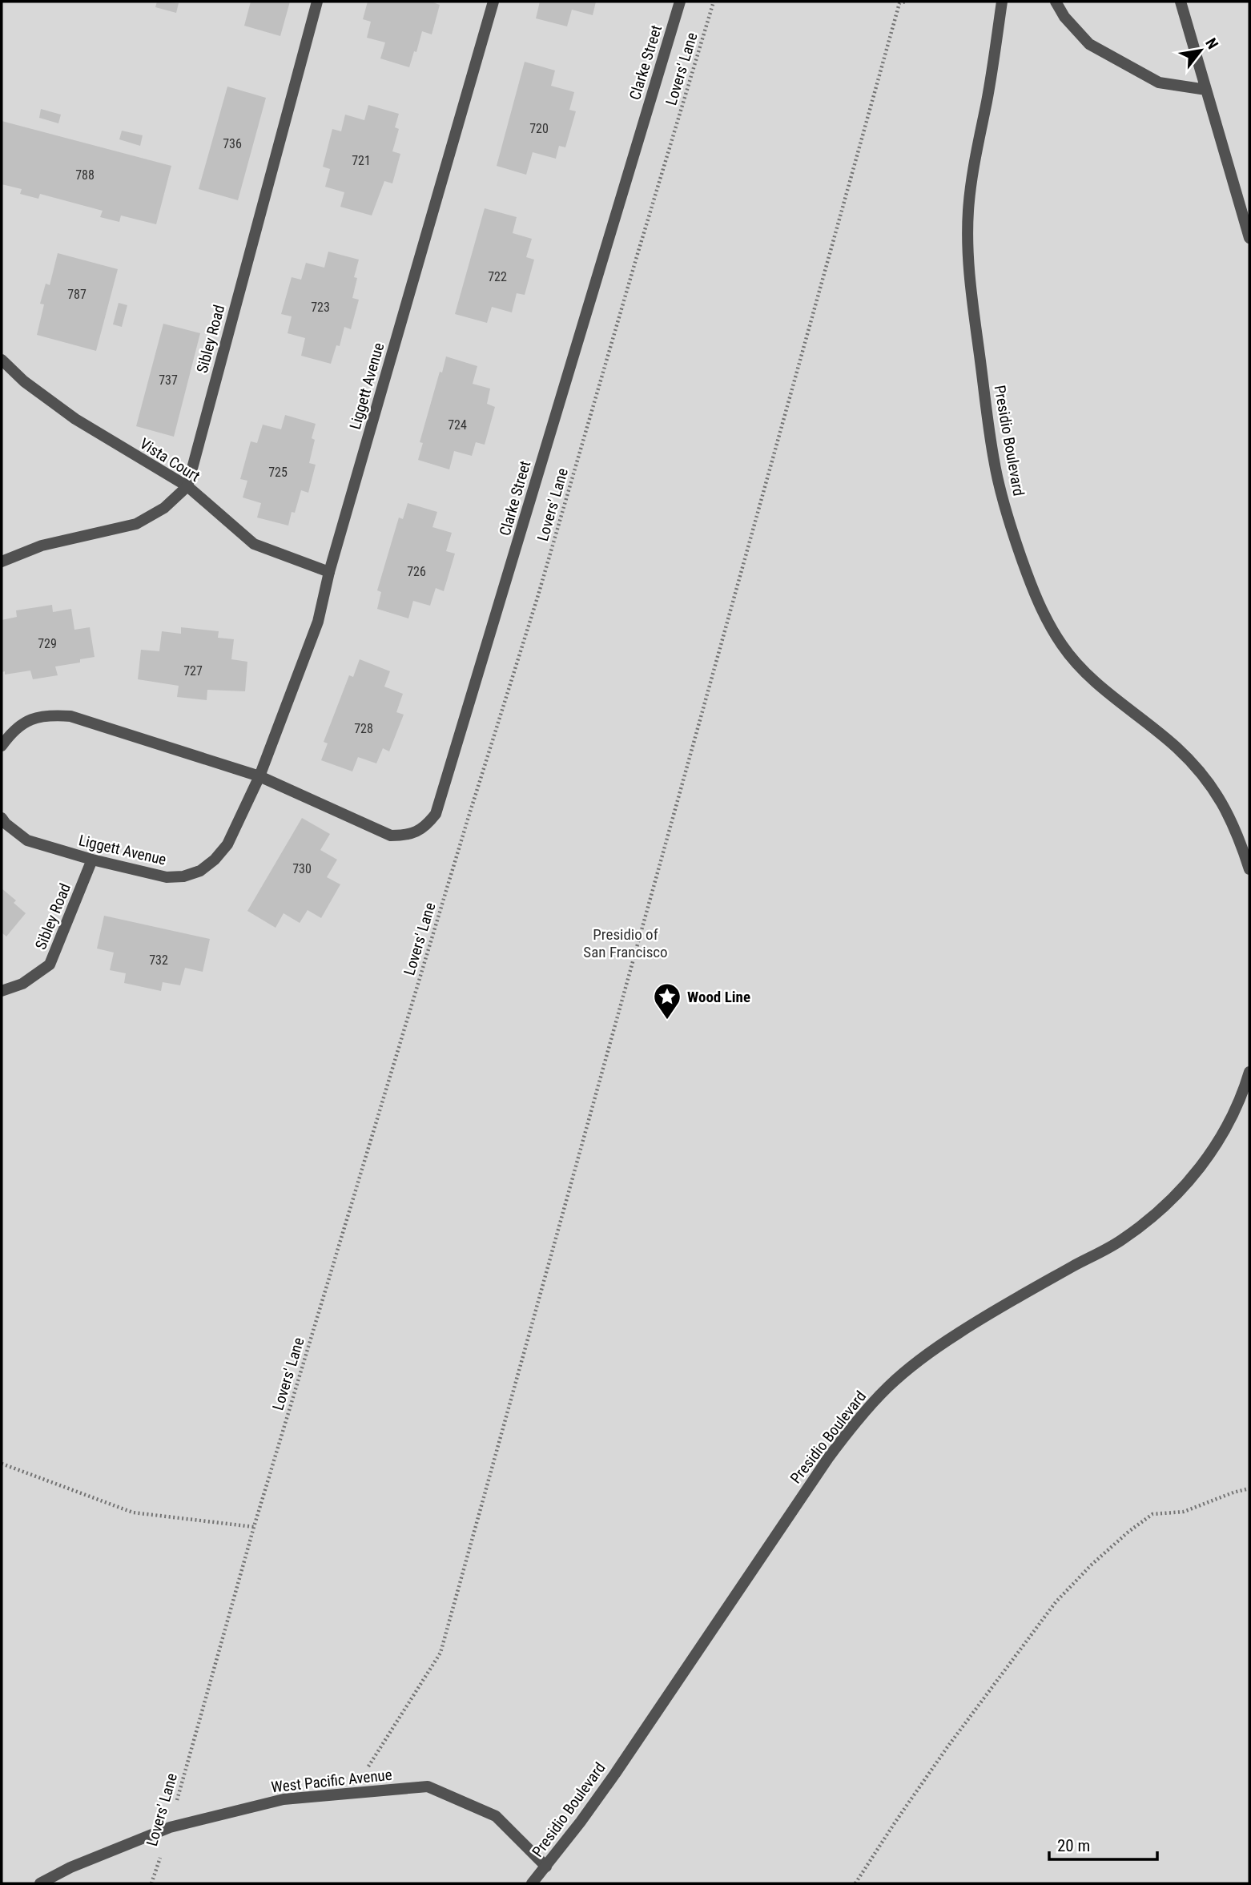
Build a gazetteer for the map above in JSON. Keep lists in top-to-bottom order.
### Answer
{
  "streets": {
    "street": [
      "Clarke Street",
      "Sibley Road",
      "Liggett Avenue",
      "Presidio Boulevard",
      "Vista Court",
      "West Pacific Avenue"
    ],
    "path": ["Lovers' Lane"]
  },
  "crossings": [
    ["Clarke Street", "Liggett Avenue"],
    ["Lovers' Lane", "West Pacific Avenue"],
    ["Sibley Road", "Liggett Avenue"],
    ["Sibley Road", "Vista Court"],
    ["Liggett Avenue", "Vista Court"],
    ["Presidio Boulevard", "West Pacific Avenue"]
  ],
  "parks": ["Presidio of San Francisco"],
  "places": {
    "place": ["Wood Line"]
  },
  "house_numbers": [
    "720",
    "736",
    "721",
    "788",
    "722",
    "787",
    "723",
    "737",
    "724",
    "725",
    "726",
    "729",
    "727",
    "728",
    "730",
    "732"
  ],
  "scale_bar": "20 m",
  "north": "top right"
}
